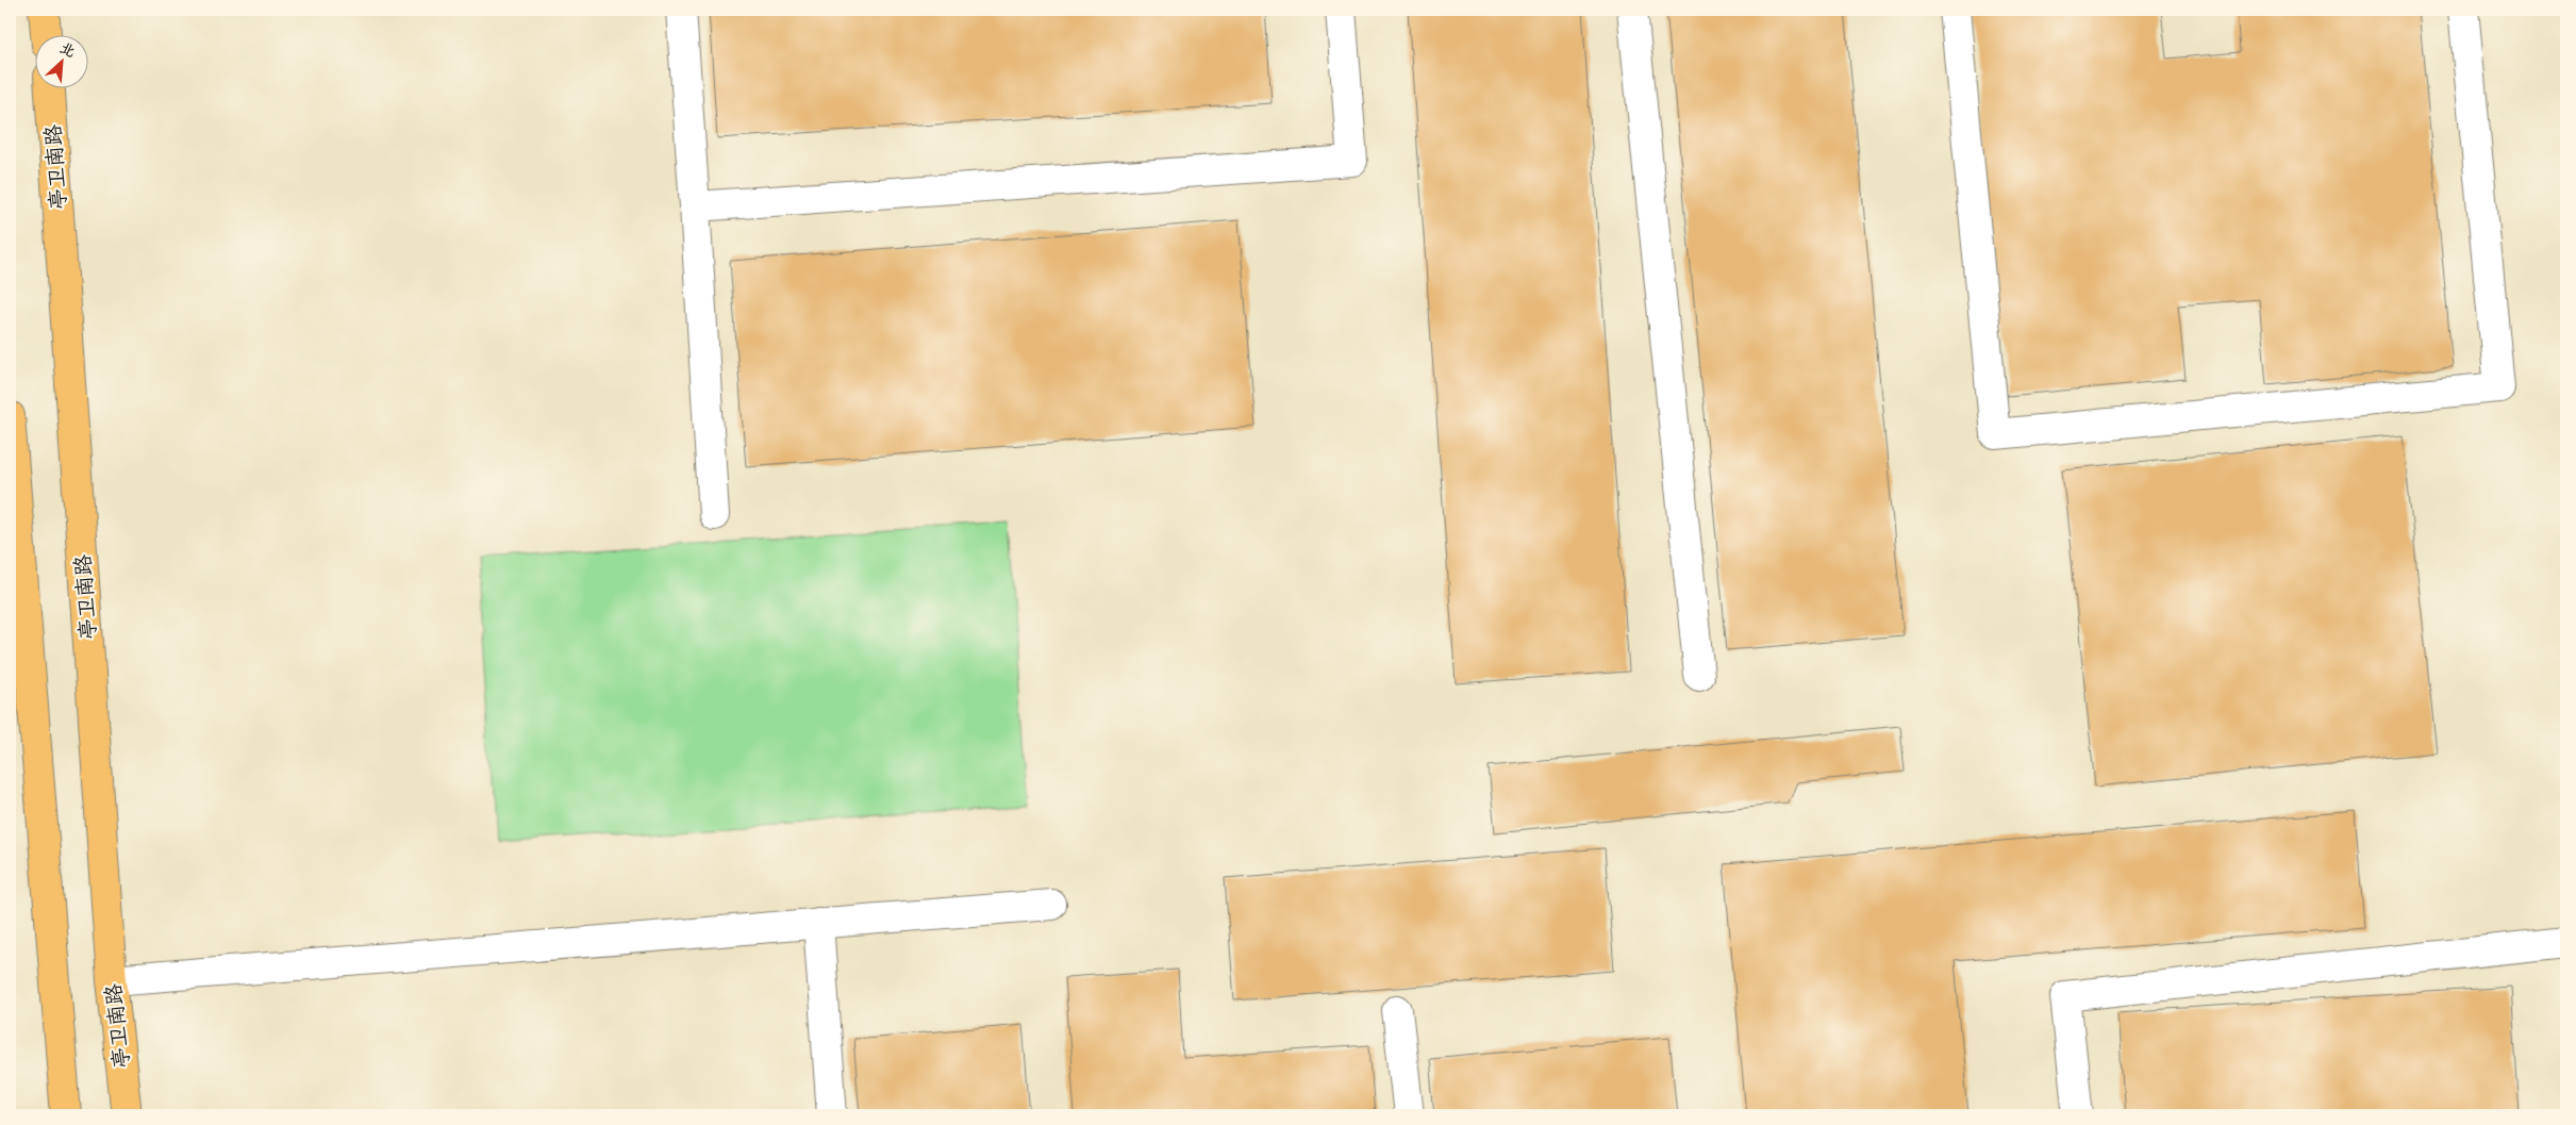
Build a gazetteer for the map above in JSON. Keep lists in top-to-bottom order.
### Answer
{
  "streets": {
    "main road": ["亭卫南路"]
  },
  "north": "top right"
}
